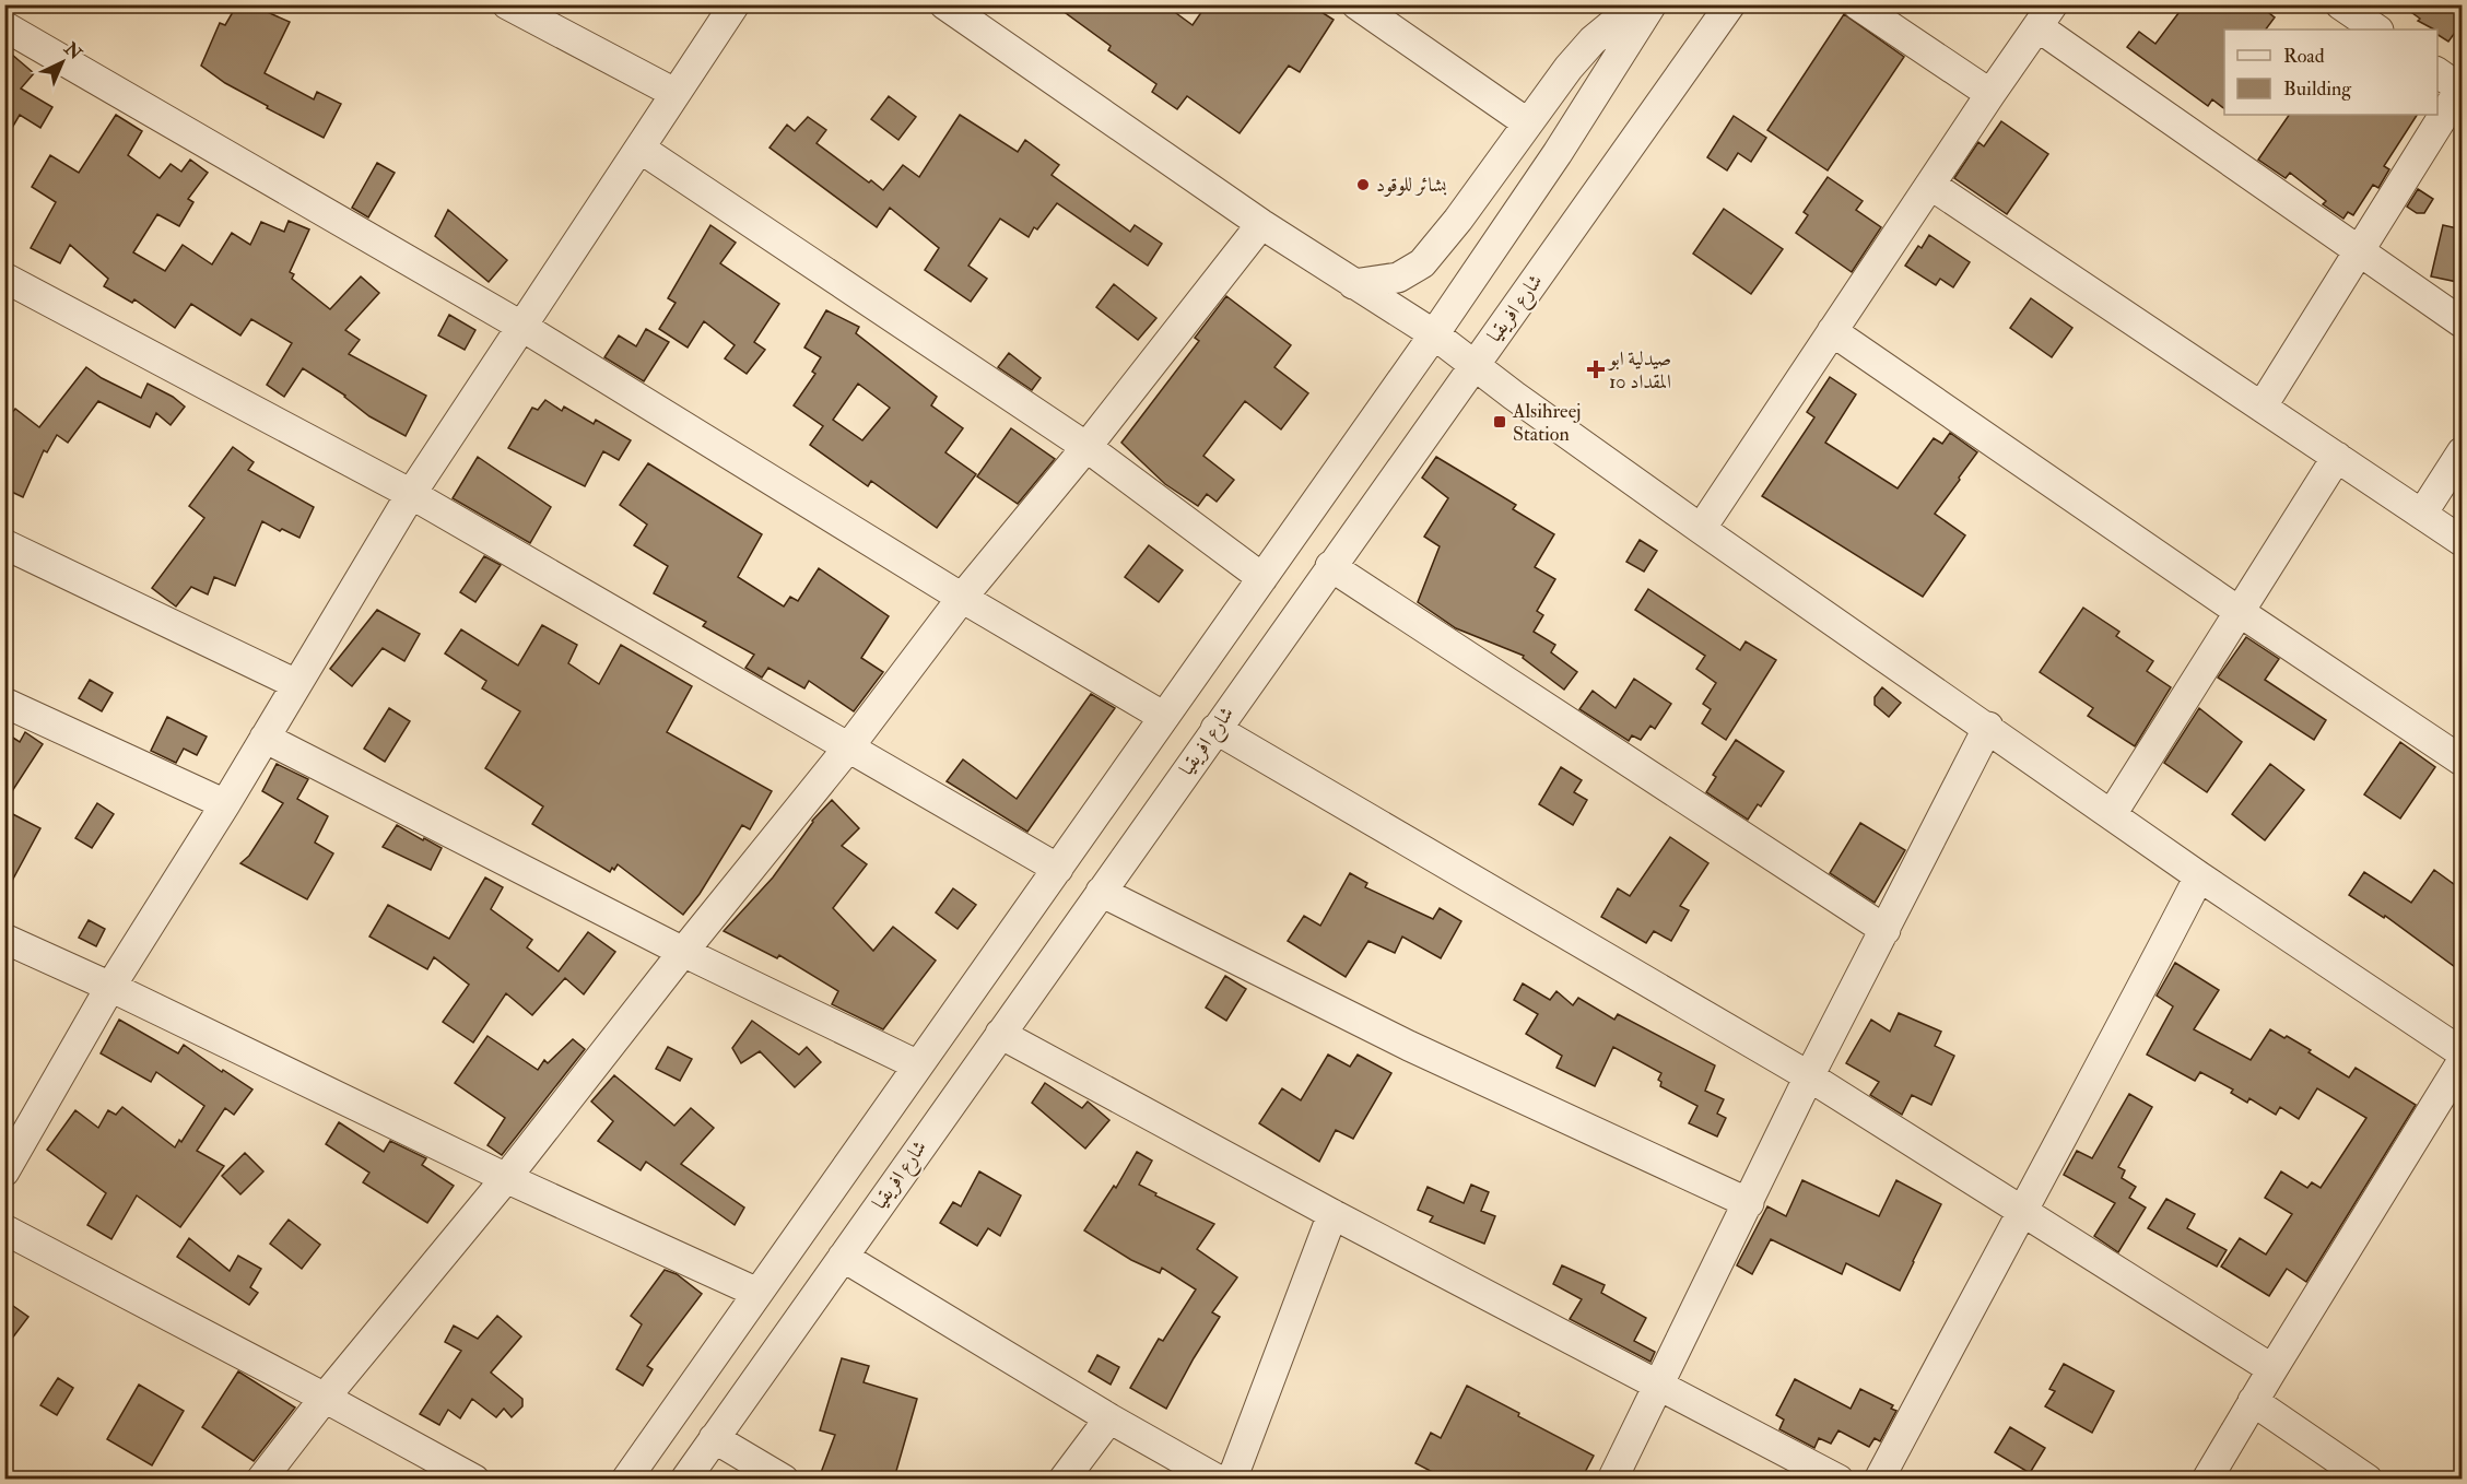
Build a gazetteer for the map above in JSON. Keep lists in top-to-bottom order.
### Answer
{
  "streets": {
    "street": ["شارع افريقيا"]
  },
  "places": {
    "other": ["بشائر للوقود"],
    "health": ["صيدلية ابو المقداد 10"],
    "transit": ["Alsihreej Station"]
  },
  "legend": ["Road", "Building"],
  "north": "top right"
}
